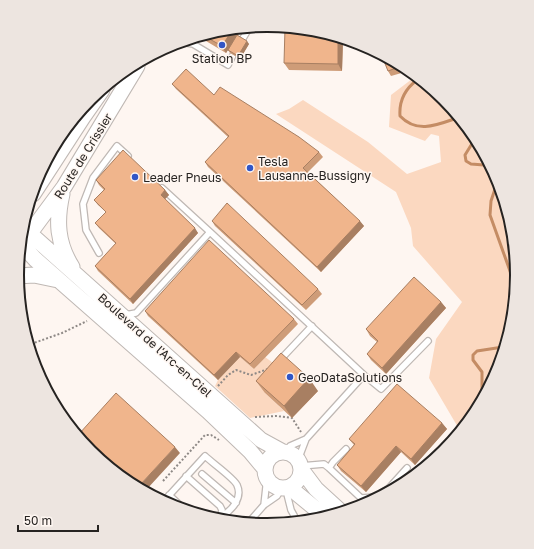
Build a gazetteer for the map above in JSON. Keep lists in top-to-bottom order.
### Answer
{
  "streets": {
    "main road": ["Route de Crissier", "Boulevard de l'Arc-en-Ciel"]
  },
  "places": [
    "Station BP",
    "Tesla Lausanne-Bussigny",
    "Leader Pneus",
    "GeoDataSolutions"
  ],
  "scale_bar": "50 m"
}
